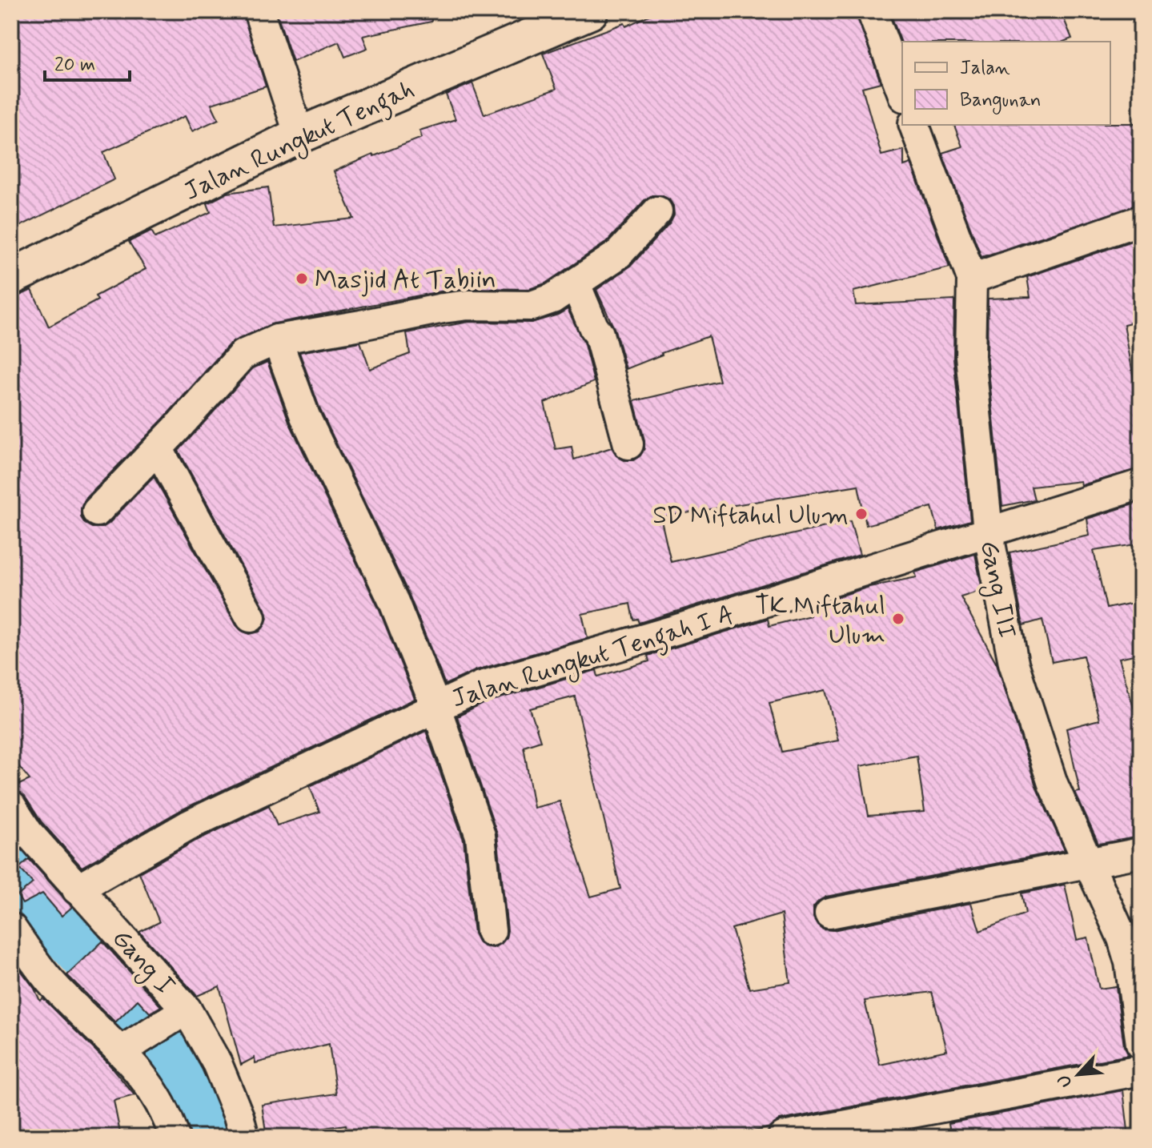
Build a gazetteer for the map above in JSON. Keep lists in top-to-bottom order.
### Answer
{
  "streets": {
    "main road": ["Jalan Rungkut Tengah"],
    "street": ["Gang III", "Jalan Rungkut Tengah I A", "Gang I"]
  },
  "crossings": [
    ["Gang III", "Jalan Rungkut Tengah I A"],
    ["Jalan Rungkut Tengah I A", "Gang I"]
  ],
  "places": ["Masjid At Tabiin", "SD Miftahul Ulum", "TK Miftahul Ulum"],
  "legend": ["Jalan", "Bangunan"],
  "scale_bar": "20 m",
  "north": "bottom left"
}
